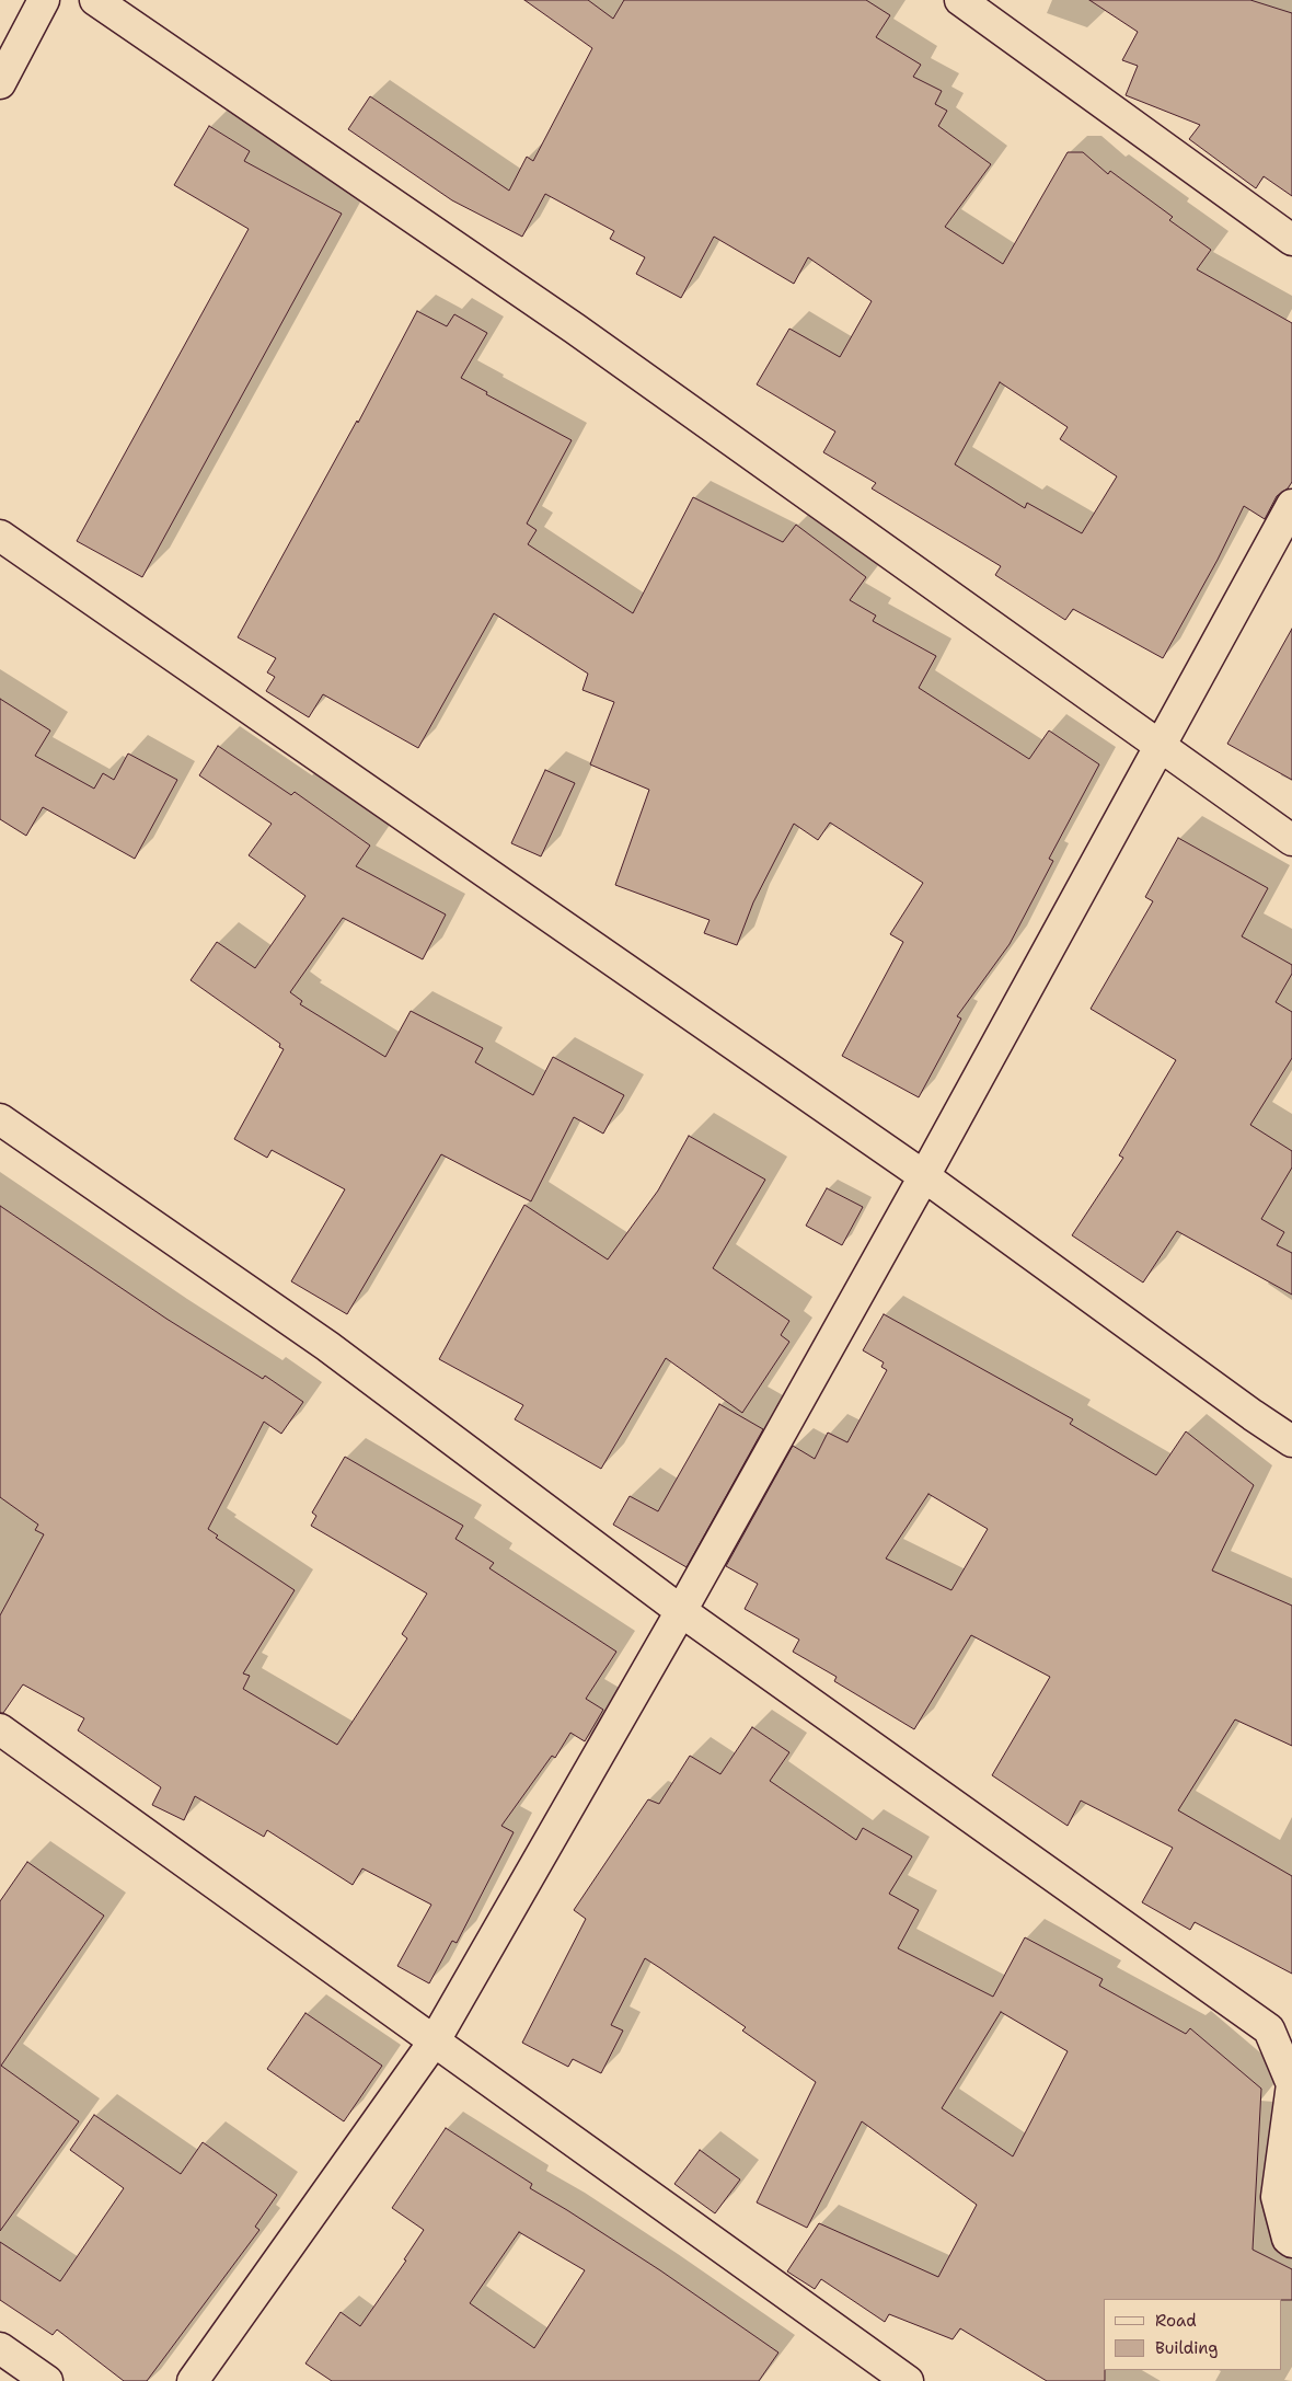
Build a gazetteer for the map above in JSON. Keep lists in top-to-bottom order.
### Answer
{
  "legend": ["Road", "Building"]
}
